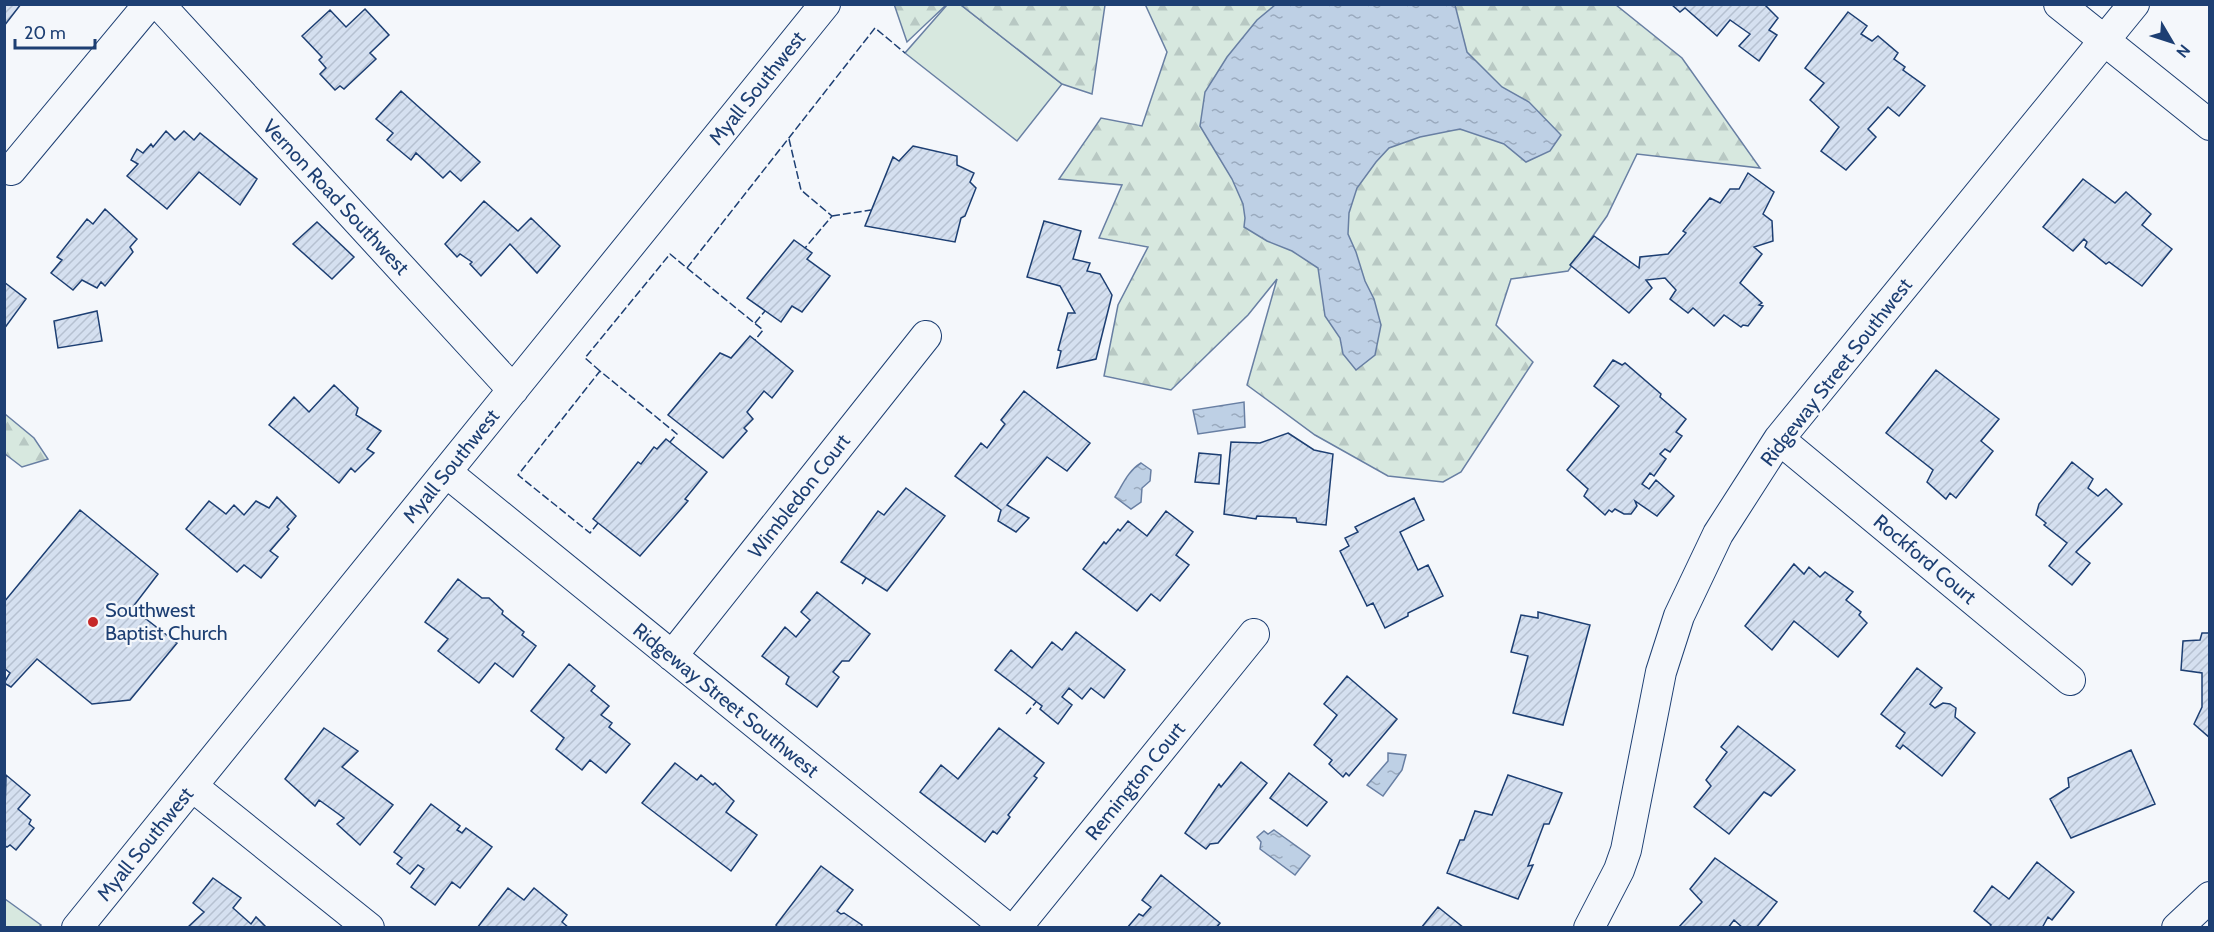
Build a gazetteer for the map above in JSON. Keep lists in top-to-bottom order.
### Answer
{
  "streets": {
    "street": [
      "Myall Southwest",
      "Vernon Road Southwest",
      "Ridgeway Street Southwest",
      "Wimbledon Court",
      "Rockford Court",
      "Remington Court"
    ]
  },
  "crossings": [
    ["Myall Southwest", "Vernon Road Southwest"],
    ["Myall Southwest", "Ridgeway Street Southwest"],
    ["Ridgeway Street Southwest", "Wimbledon Court"],
    ["Ridgeway Street Southwest", "Rockford Court"]
  ],
  "places": ["Southwest Baptist Church"],
  "scale_bar": "20 m",
  "north": "bottom right"
}
